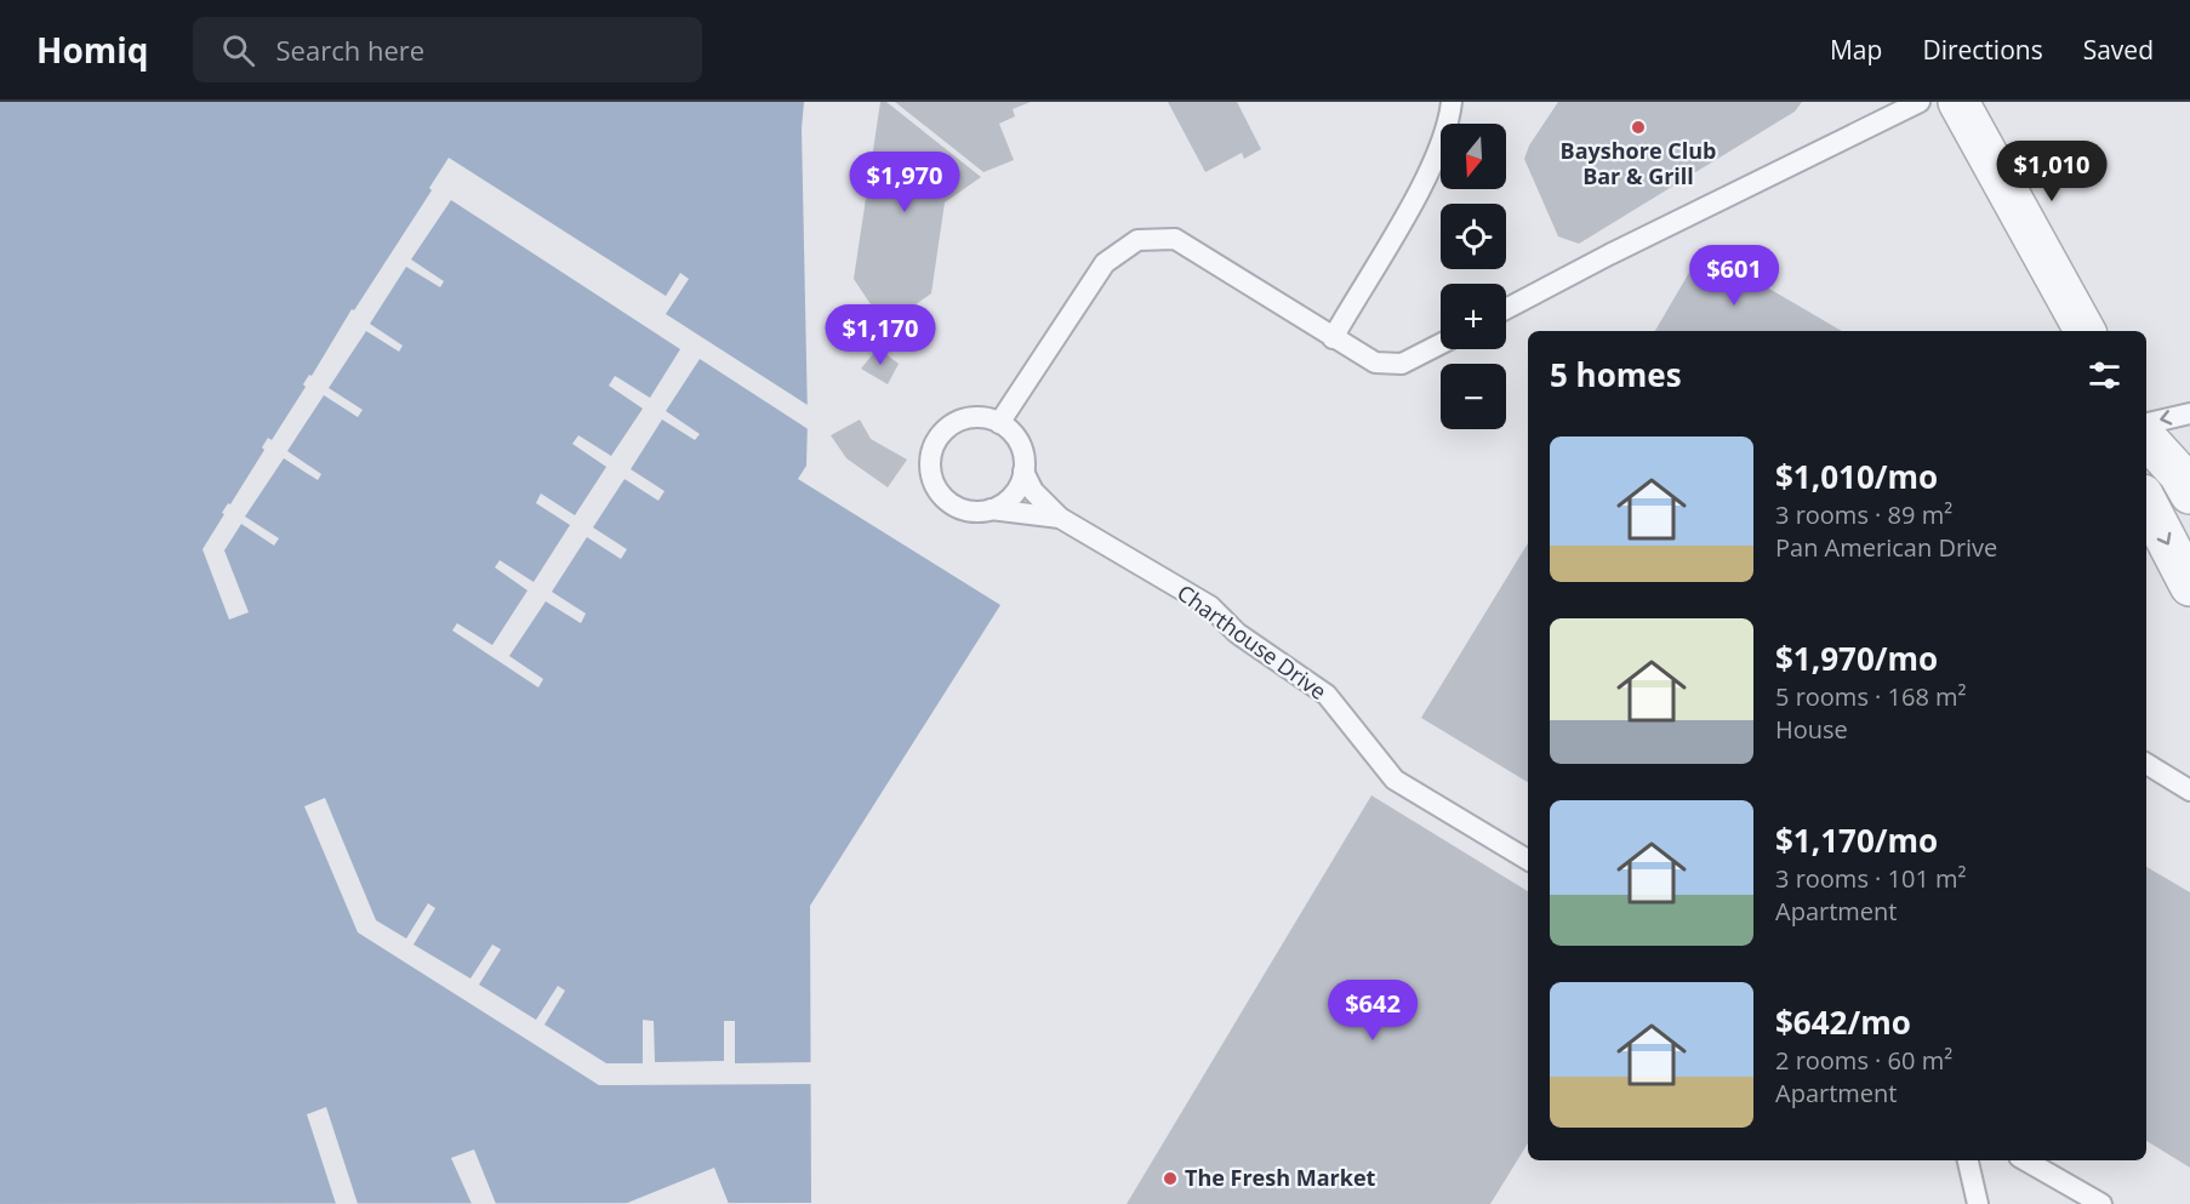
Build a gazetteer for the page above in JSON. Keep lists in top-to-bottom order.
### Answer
{
  "streets": {
    "lane": ["Charthouse Drive"]
  },
  "places": ["Bayshore Club Bar & Grill", "The Fresh Market"],
  "north": "bottom",
  "page": {
    "header": "Homiq",
    "search": "Search here",
    "nav": ["Map", "Directions", "Saved"],
    "map_buttons": ["+", "−"],
    "price": [
      "$1,010",
      "$1,970",
      "$601",
      "$1,170",
      "$642"
    ],
    "heading": "5 homes",
    "list": [
      {
        "name": "$1,010/mo",
        "note": "3 rooms · 89 m² · Pan American Drive"
      },
      {
        "name": "$1,970/mo",
        "note": "5 rooms · 168 m² · House"
      },
      {
        "name": "$1,170/mo",
        "note": "3 rooms · 101 m² · Apartment"
      },
      {
        "name": "$642/mo",
        "note": "2 rooms · 60 m² · Apartment"
      }
    ]
  }
}
